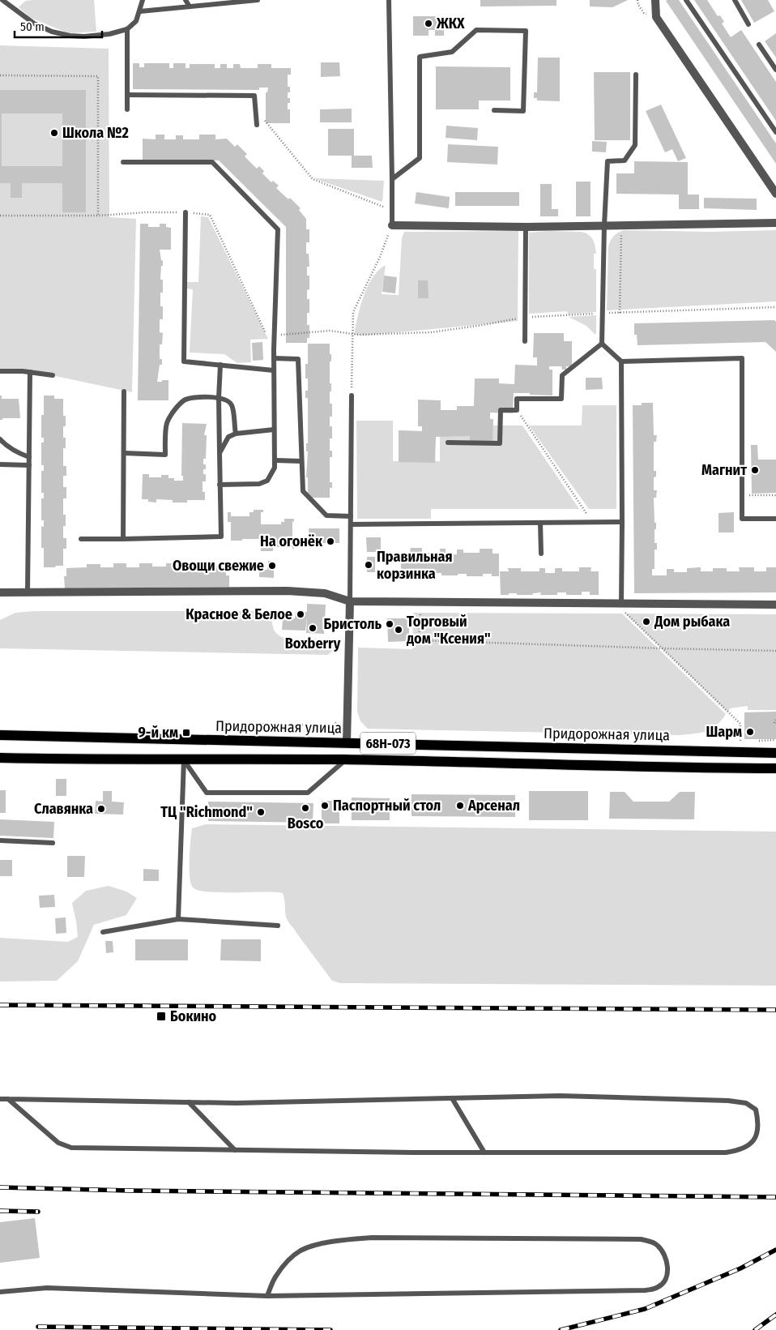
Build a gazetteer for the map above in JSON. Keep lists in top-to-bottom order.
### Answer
{
  "streets": {
    "main road": ["Придорожная улица", "68Н-073"]
  },
  "places": {
    "other": [
      "ЖКХ",
      "Школа №2",
      "Магнит",
      "На огонёк",
      "Правильная корзинка",
      "Овощи свежие",
      "Красное & Белое",
      "Дом рыбака",
      "Бристоль",
      "Boxberry",
      "Торговый дом \"Ксения\"",
      "Шарм",
      "Паспортный стол",
      "Арсенал",
      "Bosco",
      "Славянка",
      "ТЦ \"Richmond\""
    ],
    "transit": ["9-й км", "Бокино"]
  },
  "scale_bar": "50 m"
}
